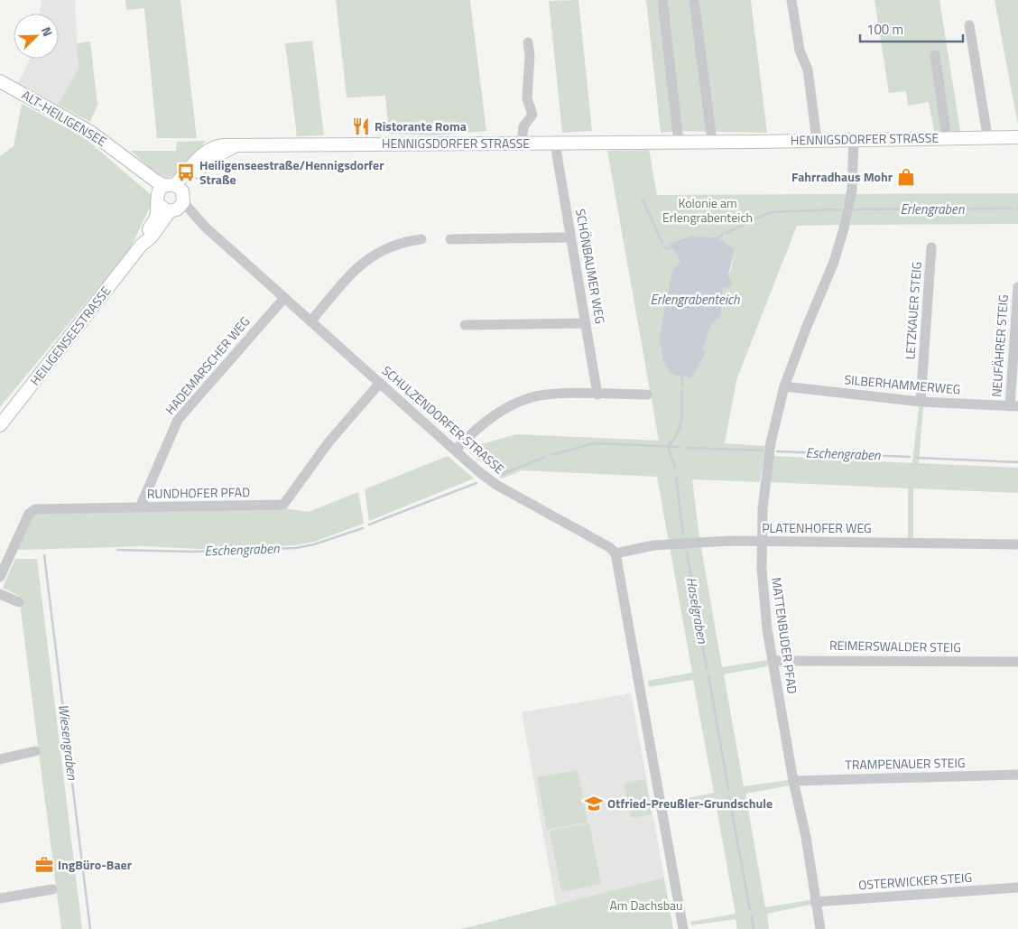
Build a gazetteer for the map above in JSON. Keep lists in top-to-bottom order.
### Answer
{
  "streets": {
    "main road": ["ALT-HEILIGENSEE", "HENNIGSDORFER STRASSE", "HEILIGENSEESTRASSE"],
    "street": [
      "SCHÖNBAUMER WEG",
      "LETZKAUER STEIG",
      "NEUFÄHRER STEIG",
      "HADEMARSCHER WEG",
      "SILBERHAMMERWEG",
      "SCHULZENDORFER STRASSE",
      "RUNDHOFER PFAD",
      "PLATENHOFER WEG",
      "MATTENBUDER PFAD",
      "REIMERSWALDER STEIG",
      "TRAMPENAUER STEIG",
      "OSTERWICKER STEIG"
    ]
  },
  "crossings": [
    ["ALT-HEILIGENSEE", "HENNIGSDORFER STRASSE"],
    ["ALT-HEILIGENSEE", "HEILIGENSEESTRASSE"],
    ["HENNIGSDORFER STRASSE", "SCHÖNBAUMER WEG"],
    ["HENNIGSDORFER STRASSE", "HEILIGENSEESTRASSE"],
    ["HENNIGSDORFER STRASSE", "MATTENBUDER PFAD"],
    ["LETZKAUER STEIG", "SILBERHAMMERWEG"],
    ["HEILIGENSEESTRASSE", "SCHULZENDORFER STRASSE"],
    ["NEUFÄHRER STEIG", "SILBERHAMMERWEG"],
    ["HADEMARSCHER WEG", "SCHULZENDORFER STRASSE"],
    ["HADEMARSCHER WEG", "RUNDHOFER PFAD"],
    ["SILBERHAMMERWEG", "MATTENBUDER PFAD"],
    ["SCHULZENDORFER STRASSE", "RUNDHOFER PFAD"],
    ["SCHULZENDORFER STRASSE", "PLATENHOFER WEG"],
    ["PLATENHOFER WEG", "MATTENBUDER PFAD"],
    ["MATTENBUDER PFAD", "REIMERSWALDER STEIG"],
    ["MATTENBUDER PFAD", "TRAMPENAUER STEIG"],
    ["MATTENBUDER PFAD", "OSTERWICKER STEIG"]
  ],
  "water": [
    "Erlengraben",
    "Erlengrabenteich",
    "Eschengraben",
    "Haselgraben",
    "Wiesengraben"
  ],
  "parks": ["Kolonie am Erlengrabenteich", "Am Dachsbau"],
  "places": {
    "restaurant": ["Ristorante Roma"],
    "bus stop": ["Heiligenseestraße/Hennigsdorfer Straße"],
    "shop": ["Fahrradhaus Mohr"],
    "school or university": ["Otfried-Preußler-Grundschule"],
    "office": ["IngBüro-Baer"]
  },
  "scale_bar": "100 m",
  "north": "top right"
}
